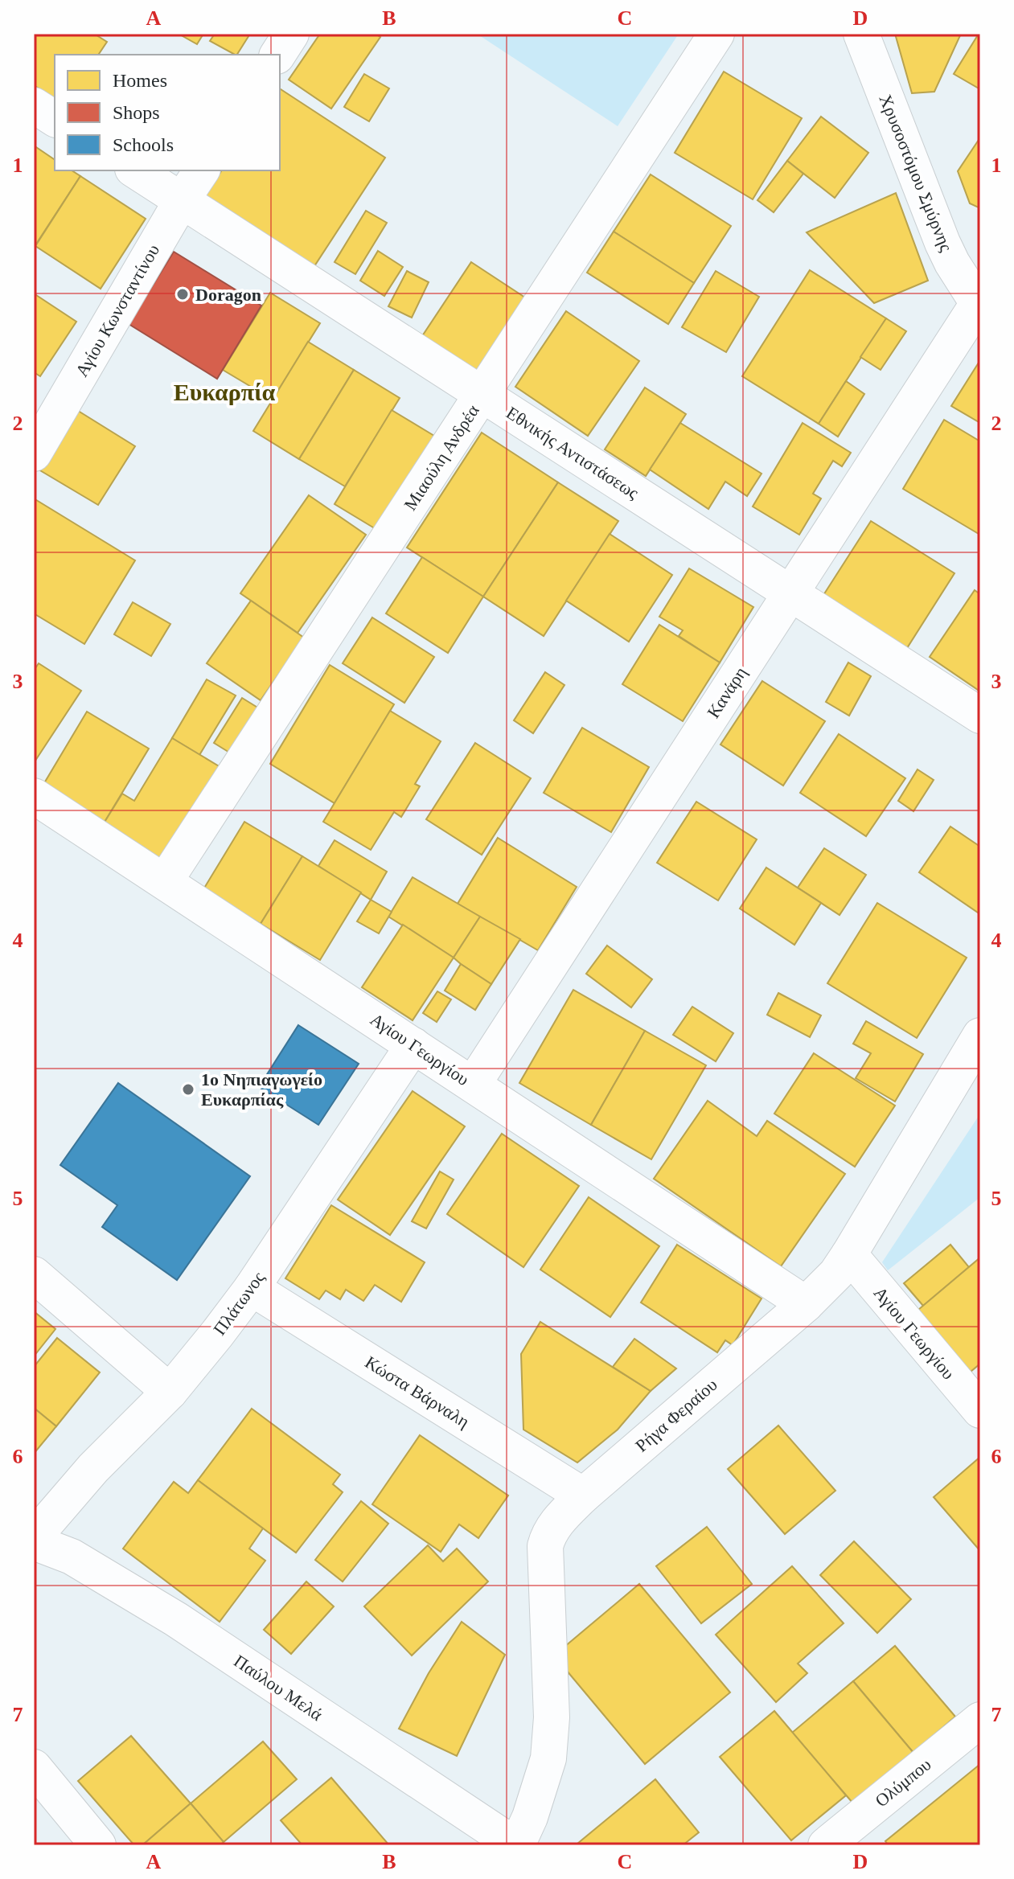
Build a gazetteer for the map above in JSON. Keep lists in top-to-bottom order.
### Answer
{
  "streets": {
    "street": [
      "Χρυσοστόμου Σμύρνης",
      "Αγίου Κωνσταντίνου",
      "Εθνικής Αντιστάσεως",
      "Μιαούλη Ανδρέα",
      "Κανάρη",
      "Αγίου Γεωργίου",
      "Πλάτωνος",
      "Κώστα Βάρναλη",
      "Ρήγα Φεραίου",
      "Παύλου Μελά",
      "Ολύμπου"
    ]
  },
  "crossings": [
    ["Χρυσοστόμου Σμύρνης", "Κανάρη"],
    ["Αγίου Κωνσταντίνου", "Εθνικής Αντιστάσεως"],
    ["Εθνικής Αντιστάσεως", "Μιαούλη Ανδρέα"],
    ["Εθνικής Αντιστάσεως", "Κανάρη"],
    ["Μιαούλη Ανδρέα", "Αγίου Γεωργίου"],
    ["Κανάρη", "Αγίου Γεωργίου"],
    ["Αγίου Γεωργίου", "Πλάτωνος"],
    ["Αγίου Γεωργίου", "Ρήγα Φεραίου"],
    ["Πλάτωνος", "Κώστα Βάρναλη"],
    ["Πλάτωνος", "Παύλου Μελά"],
    ["Κώστα Βάρναλη", "Ρήγα Φεραίου"],
    ["Ρήγα Φεραίου", "Παύλου Μελά"]
  ],
  "districts": ["Ευκαρπία"],
  "places": ["Doragon", "1ο Νηπιαγωγείο Ευκαρπίας"],
  "legend": ["Homes", "Shops", "Schools"],
  "grid": {
    "columns": [
      "A",
      "B",
      "C",
      "D"
    ],
    "rows": [
      "1",
      "2",
      "3",
      "4",
      "5",
      "6",
      "7"
    ]
  }
}
